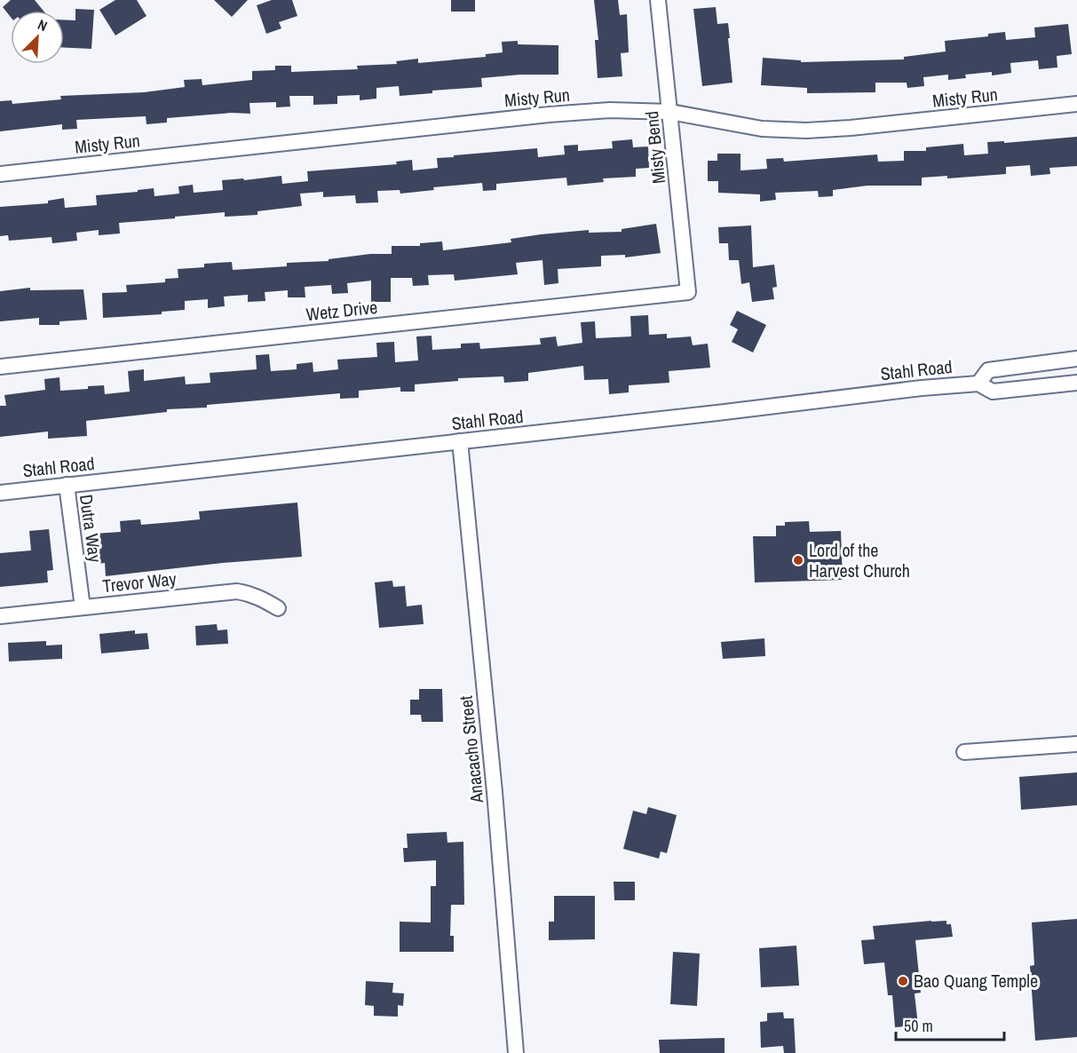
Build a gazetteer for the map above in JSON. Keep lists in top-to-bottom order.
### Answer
{
  "streets": {
    "street": [
      "Misty Run",
      "Misty Bend",
      "Wetz Drive",
      "Stahl Road",
      "Dutra Way",
      "Trevor Way",
      "Anacacho Street"
    ]
  },
  "crossings": [
    ["Misty Run", "Misty Bend"],
    ["Misty Bend", "Wetz Drive"],
    ["Stahl Road", "Dutra Way"],
    ["Stahl Road", "Anacacho Street"],
    ["Dutra Way", "Trevor Way"]
  ],
  "places": ["Lord of the Harvest Church", "Bao Quang Temple"],
  "scale_bar": "50 m",
  "north": "top right"
}
